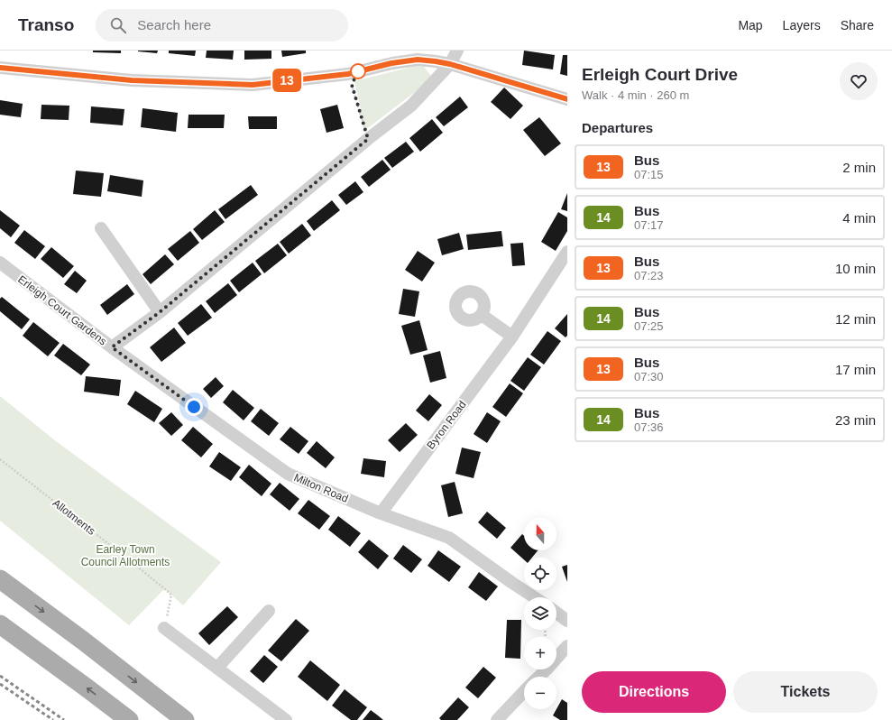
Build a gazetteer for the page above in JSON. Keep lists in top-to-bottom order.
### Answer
{
  "streets": {
    "street": ["Erleigh Court Gardens", "Byron Road", "Milton Road"],
    "path": ["Allotments"]
  },
  "crossings": [
    ["Erleigh Court Gardens", "Milton Road"],
    ["Byron Road", "Milton Road"]
  ],
  "parks": ["Earley Town Council Allotments"],
  "lines": ["bus line 13"],
  "north": "top",
  "page": {
    "header": "Transo",
    "search": "Search here",
    "nav": ["Map", "Layers", "Share"],
    "on_map": "13",
    "heading": [
      ["Erleigh Court Drive", "Walk · 4 min · 260 m"],
      "Departures"
    ],
    "list": [
      {
        "mark": "13",
        "name": "Bus",
        "note": "07:15",
        "value": "2 min"
      },
      {
        "mark": "14",
        "name": "Bus",
        "note": "07:17",
        "value": "4 min"
      },
      {
        "mark": "13",
        "name": "Bus",
        "note": "07:23",
        "value": "10 min"
      },
      {
        "mark": "14",
        "name": "Bus",
        "note": "07:25",
        "value": "12 min"
      },
      {
        "mark": "13",
        "name": "Bus",
        "note": "07:30",
        "value": "17 min"
      },
      {
        "mark": "14",
        "name": "Bus",
        "note": "07:36",
        "value": "23 min"
      }
    ],
    "map_buttons": ["+", "−"],
    "buttons": ["Directions", "Tickets"]
  }
}
